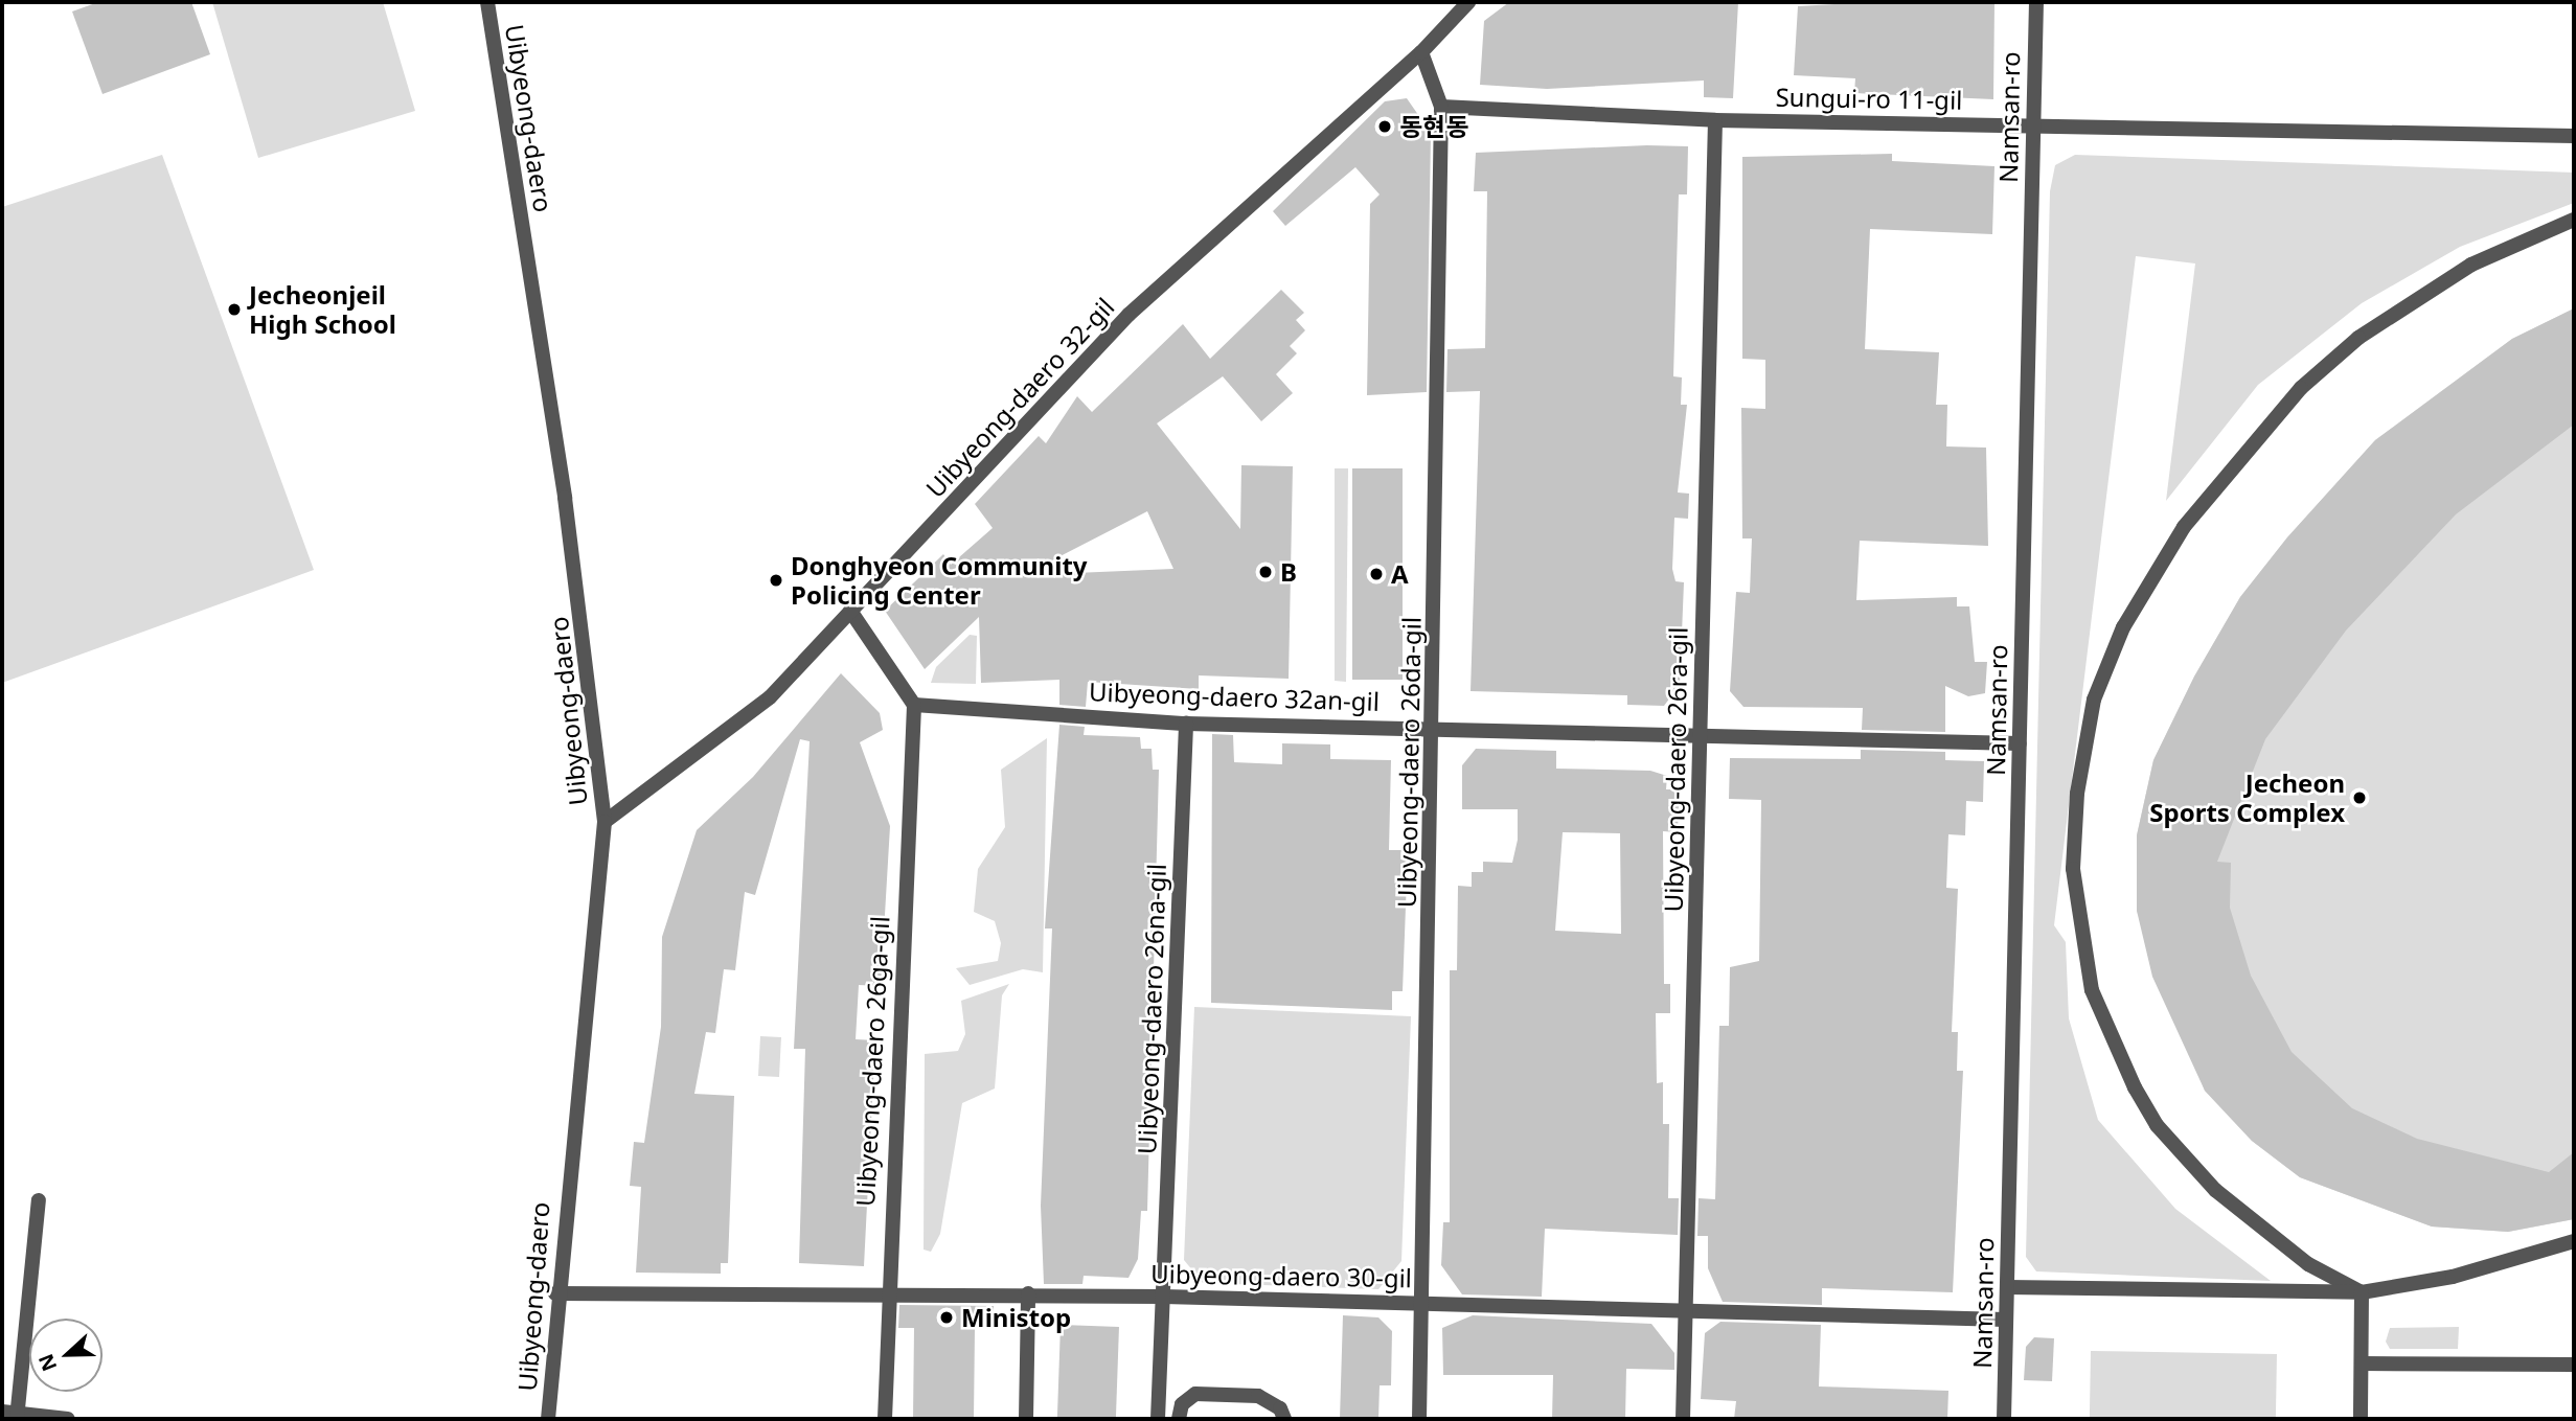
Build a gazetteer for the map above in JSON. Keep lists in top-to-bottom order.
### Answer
{
  "streets": {
    "street": [
      "Sungui-ro 11-gil",
      "Namsan-ro",
      "Uibyeong-daero",
      "Uibyeong-daero 32-gil",
      "Uibyeong-daero 32an-gil",
      "Uibyeong-daero 26da-gil",
      "Uibyeong-daero 26ra-gil",
      "Uibyeong-daero 26na-gil",
      "Uibyeong-daero 26ga-gil",
      "Uibyeong-daero 30-gil"
    ]
  },
  "crossings": [
    ["Sungui-ro 11-gil", "Namsan-ro"],
    ["Sungui-ro 11-gil", "Uibyeong-daero 26da-gil"],
    ["Sungui-ro 11-gil", "Uibyeong-daero 26ra-gil"],
    ["Namsan-ro", "Uibyeong-daero 32an-gil"],
    ["Namsan-ro", "Uibyeong-daero 30-gil"],
    ["Uibyeong-daero", "Uibyeong-daero 32-gil"],
    ["Uibyeong-daero", "Uibyeong-daero 30-gil"],
    ["Uibyeong-daero 32an-gil", "Uibyeong-daero 26da-gil"],
    ["Uibyeong-daero 32an-gil", "Uibyeong-daero 26ra-gil"],
    ["Uibyeong-daero 32an-gil", "Uibyeong-daero 26na-gil"],
    ["Uibyeong-daero 32an-gil", "Uibyeong-daero 26ga-gil"],
    ["Uibyeong-daero 26da-gil", "Uibyeong-daero 30-gil"],
    ["Uibyeong-daero 26ra-gil", "Uibyeong-daero 30-gil"],
    ["Uibyeong-daero 26na-gil", "Uibyeong-daero 30-gil"],
    ["Uibyeong-daero 26ga-gil", "Uibyeong-daero 30-gil"]
  ],
  "places": [
    "동현동",
    "Jecheonjeil High School",
    "B",
    "A",
    "Donghyeon Community Policing Center",
    "Jecheon Sports Complex",
    "Ministop"
  ],
  "north": "left"
}
